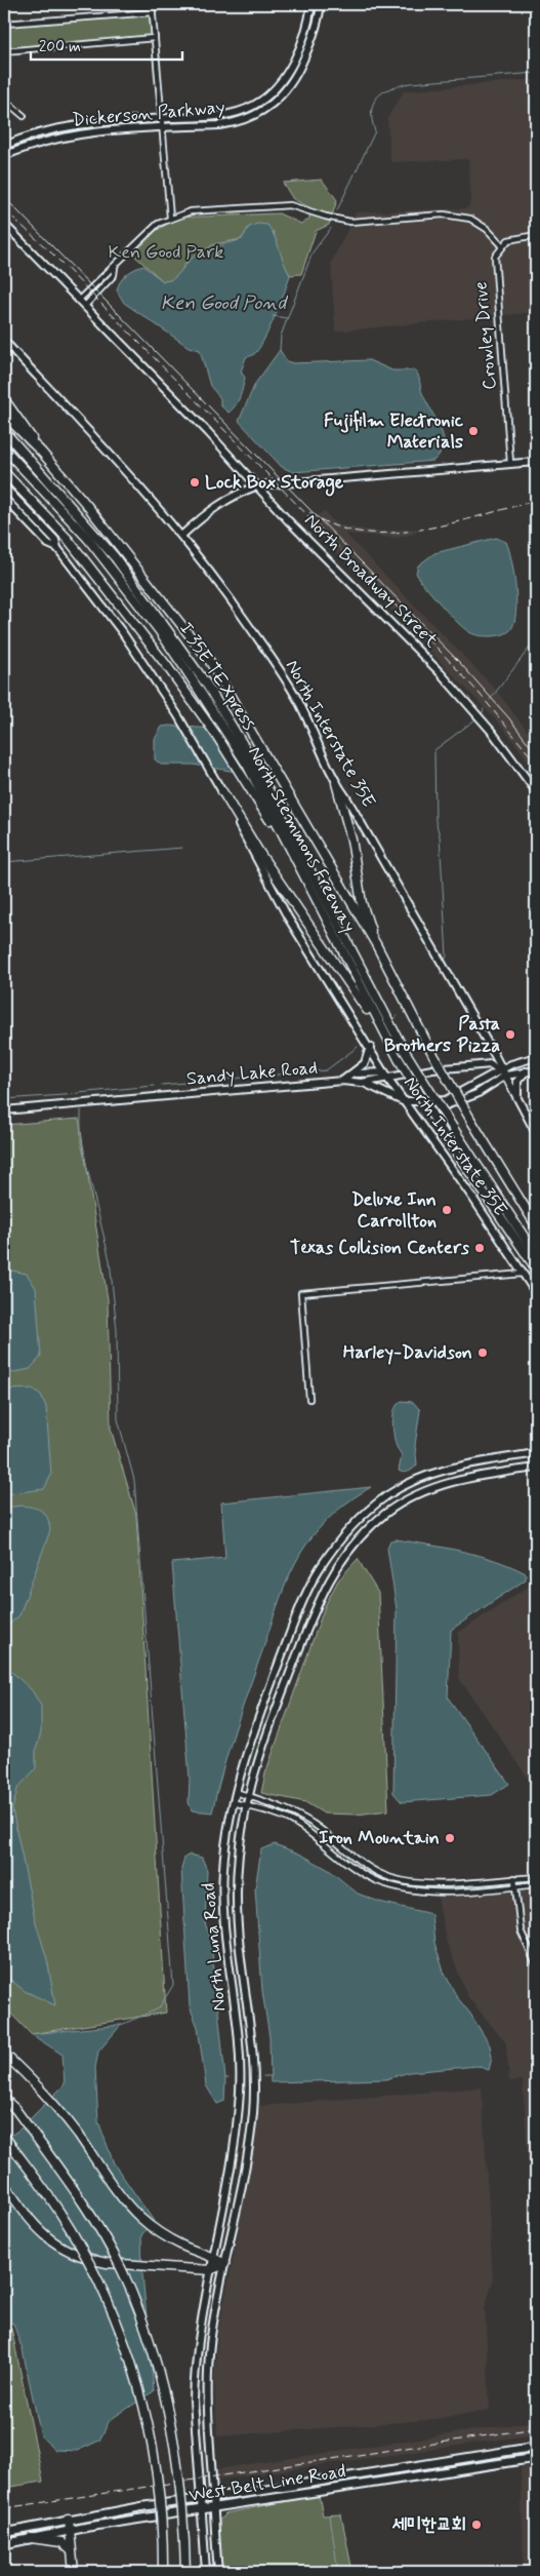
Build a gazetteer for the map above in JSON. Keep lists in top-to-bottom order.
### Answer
{
  "streets": {
    "highway": ["I 35E TEXpress", "North Stemmons Freeway"],
    "main road": [
      "Dickerson Parkway",
      "North Broadway Street",
      "North Interstate 35E",
      "Sandy Lake Road",
      "North Luna Road",
      "West Belt Line Road"
    ],
    "street": ["Crowley Drive"]
  },
  "crossings": [
    ["North Interstate 35E", "Sandy Lake Road"],
    ["North Luna Road", "West Belt Line Road"]
  ],
  "water": ["Ken Good Pond"],
  "parks": ["Ken Good Park"],
  "places": [
    "Fujifilm Electronic Materials",
    "Lock Box Storage",
    "Pasta Brothers Pizza",
    "Deluxe Inn Carrollton",
    "Texas Collision Centers",
    "Harley-Davidson",
    "Iron Mountain",
    "세미한교회"
  ],
  "scale_bar": "200 m"
}
